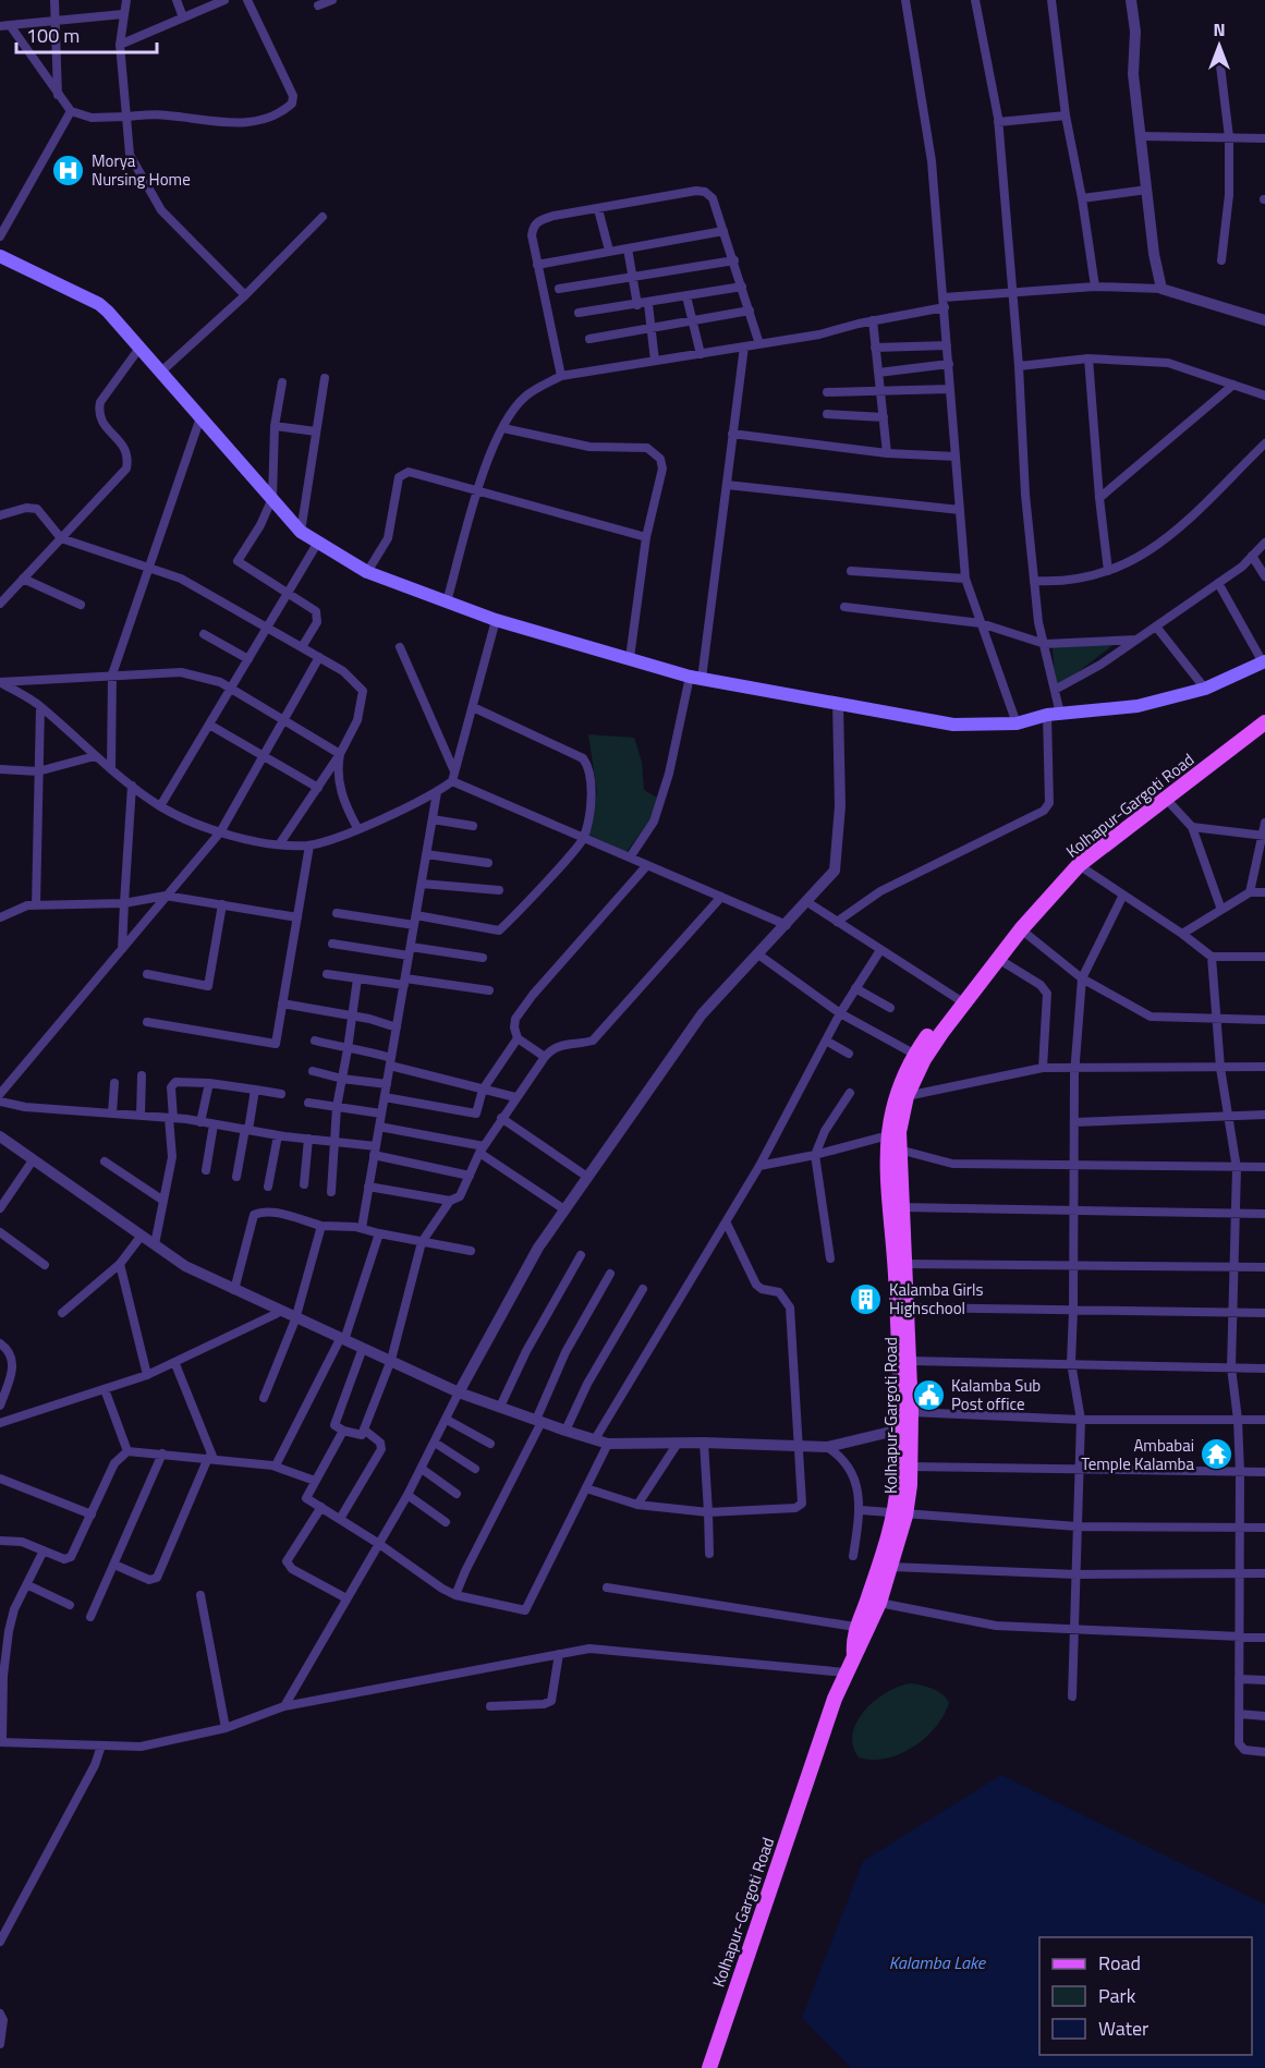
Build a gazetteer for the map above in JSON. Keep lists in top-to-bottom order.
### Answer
{
  "streets": {
    "main road": ["Kolhapur-Gargoti Road"]
  },
  "water": ["Kalamba Lake"],
  "places": {
    "hospital": ["Morya Nursing Home"],
    "building": ["Kalamba Girls Highschool"],
    "public building": ["Kalamba Sub Post office"],
    "temple": ["Ambabai Temple Kalamba"]
  },
  "legend": ["Road", "Park", "Water"],
  "scale_bar": "100 m",
  "north": "top"
}
